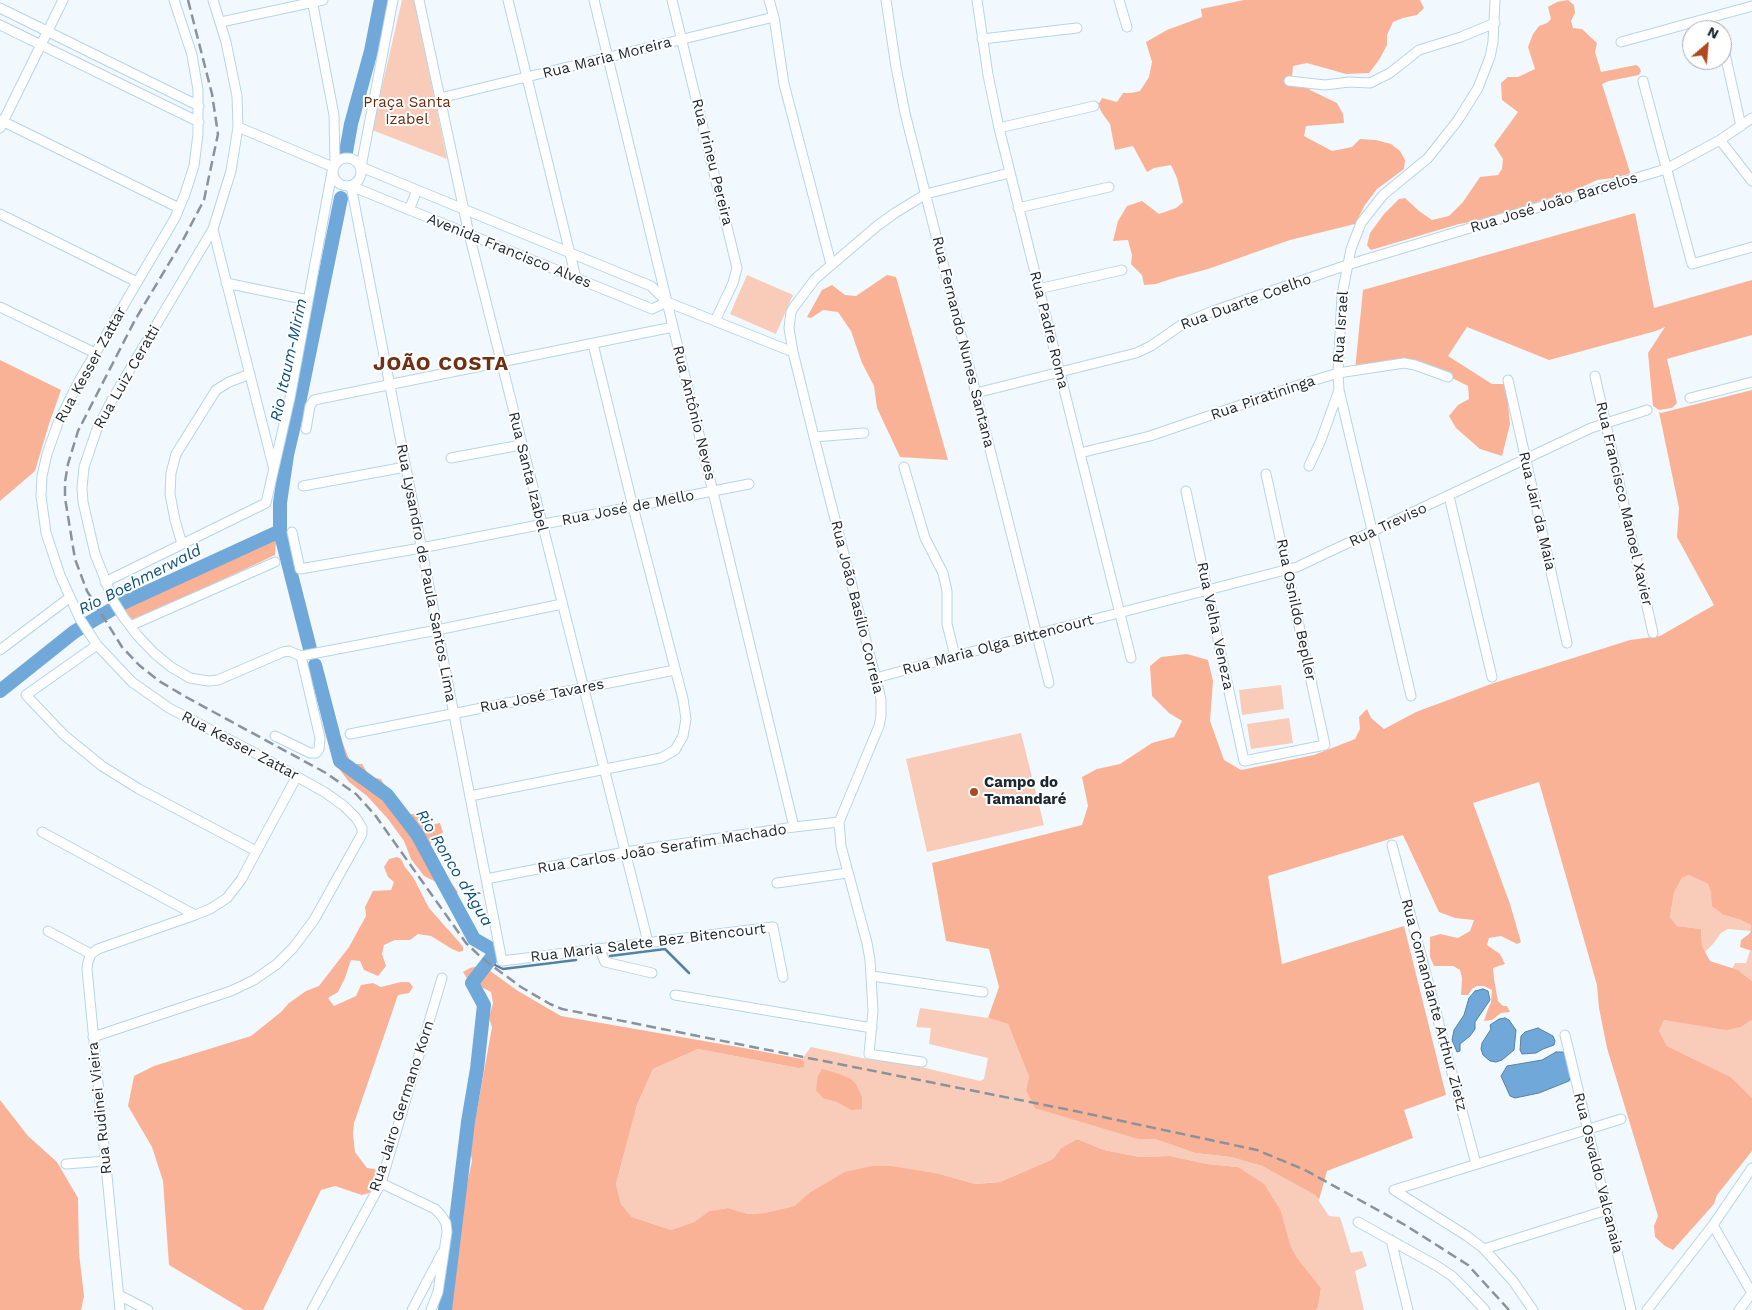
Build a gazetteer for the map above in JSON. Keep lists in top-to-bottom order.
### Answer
{
  "streets": {
    "street": [
      "Rua Maria Moreira",
      "Rua Irineu Pereira",
      "Rua José João Barcelos",
      "Avenida Francisco Alves",
      "Rua Duarte Coelho",
      "Rua Israel",
      "Rua Padre Roma",
      "Rua Fernando Nunes Santana",
      "Rua Kesser Zattar",
      "Rua Luiz Ceratti",
      "Rua Piratininga",
      "Rua Antônio Neves",
      "Rua Santa Izabel",
      "Rua Francisco Manoel Xavier",
      "Rua José de Mello",
      "Rua Jair da Maia",
      "Rua Treviso",
      "Rua Lysandro de Paula Santos Lima",
      "Rua João Basílio Correia",
      "Rua Osnildo Bepller",
      "Rua Velha Veneza",
      "Rua Maria Olga Bittencourt",
      "Rua José Tavares",
      "Rua Carlos João Serafim Machado",
      "Rua Maria Salete Bez Bitencourt",
      "Rua Comandante Arthur Zietz",
      "Rua Jairo Germano Korn",
      "Rua Rudinei Vieira",
      "Rua Osvaldo Valcanaia"
    ]
  },
  "crossings": [
    ["Rua Maria Moreira", "Rua Irineu Pereira"],
    ["Rua Maria Moreira", "Rua Antônio Neves"],
    ["Rua Maria Moreira", "Rua Santa Izabel"],
    ["Rua Irineu Pereira", "Avenida Francisco Alves"],
    ["Rua José João Barcelos", "Rua Duarte Coelho"],
    ["Rua José João Barcelos", "Rua Israel"],
    ["Avenida Francisco Alves", "Rua Antônio Neves"],
    ["Avenida Francisco Alves", "Rua Santa Izabel"],
    ["Avenida Francisco Alves", "Rua Lysandro de Paula Santos Lima"],
    ["Avenida Francisco Alves", "Rua João Basílio Correia"],
    ["Rua Duarte Coelho", "Rua Israel"],
    ["Rua Duarte Coelho", "Rua Padre Roma"],
    ["Rua Duarte Coelho", "Rua Fernando Nunes Santana"],
    ["Rua Israel", "Rua Piratininga"],
    ["Rua Israel", "Rua Treviso"],
    ["Rua Padre Roma", "Rua Piratininga"],
    ["Rua Padre Roma", "Rua Treviso"],
    ["Rua Padre Roma", "Rua João Basílio Correia"],
    ["Rua Padre Roma", "Rua Maria Olga Bittencourt"],
    ["Rua Fernando Nunes Santana", "Rua João Basílio Correia"],
    ["Rua Fernando Nunes Santana", "Rua Maria Olga Bittencourt"],
    ["Rua Kesser Zattar", "Rua Rudinei Vieira"],
    ["Rua Luiz Ceratti", "Rua Santa Izabel"],
    ["Rua Luiz Ceratti", "Rua Lysandro de Paula Santos Lima"],
    ["Rua Antônio Neves", "Rua José de Mello"],
    ["Rua Antônio Neves", "Rua Carlos João Serafim Machado"],
    ["Rua Santa Izabel", "Rua José de Mello"],
    ["Rua Santa Izabel", "Rua José Tavares"],
    ["Rua Santa Izabel", "Rua Carlos João Serafim Machado"],
    ["Rua Santa Izabel", "Rua Maria Salete Bez Bitencourt"],
    ["Rua Francisco Manoel Xavier", "Rua Treviso"],
    ["Rua José de Mello", "Rua Lysandro de Paula Santos Lima"],
    ["Rua Jair da Maia", "Rua Treviso"],
    ["Rua Treviso", "Rua Osnildo Bepller"],
    ["Rua Treviso", "Rua Velha Veneza"],
    ["Rua Treviso", "Rua Maria Olga Bittencourt"],
    ["Rua Lysandro de Paula Santos Lima", "Rua José Tavares"],
    ["Rua Lysandro de Paula Santos Lima", "Rua Carlos João Serafim Machado"],
    ["Rua Lysandro de Paula Santos Lima", "Rua Maria Salete Bez Bitencourt"],
    ["Rua João Basílio Correia", "Rua Maria Olga Bittencourt"],
    ["Rua João Basílio Correia", "Rua Carlos João Serafim Machado"],
    ["Rua Osnildo Bepller", "Rua Velha Veneza"]
  ],
  "districts": ["JOÃO COSTA"],
  "water": ["Rio Itaum-Mirim", "Rio Boehmerwald", "Rio Ronco d'Água"],
  "parks": ["Praça Santa Izabel"],
  "places": ["Campo do Tamandaré"],
  "north": "top right"
}
